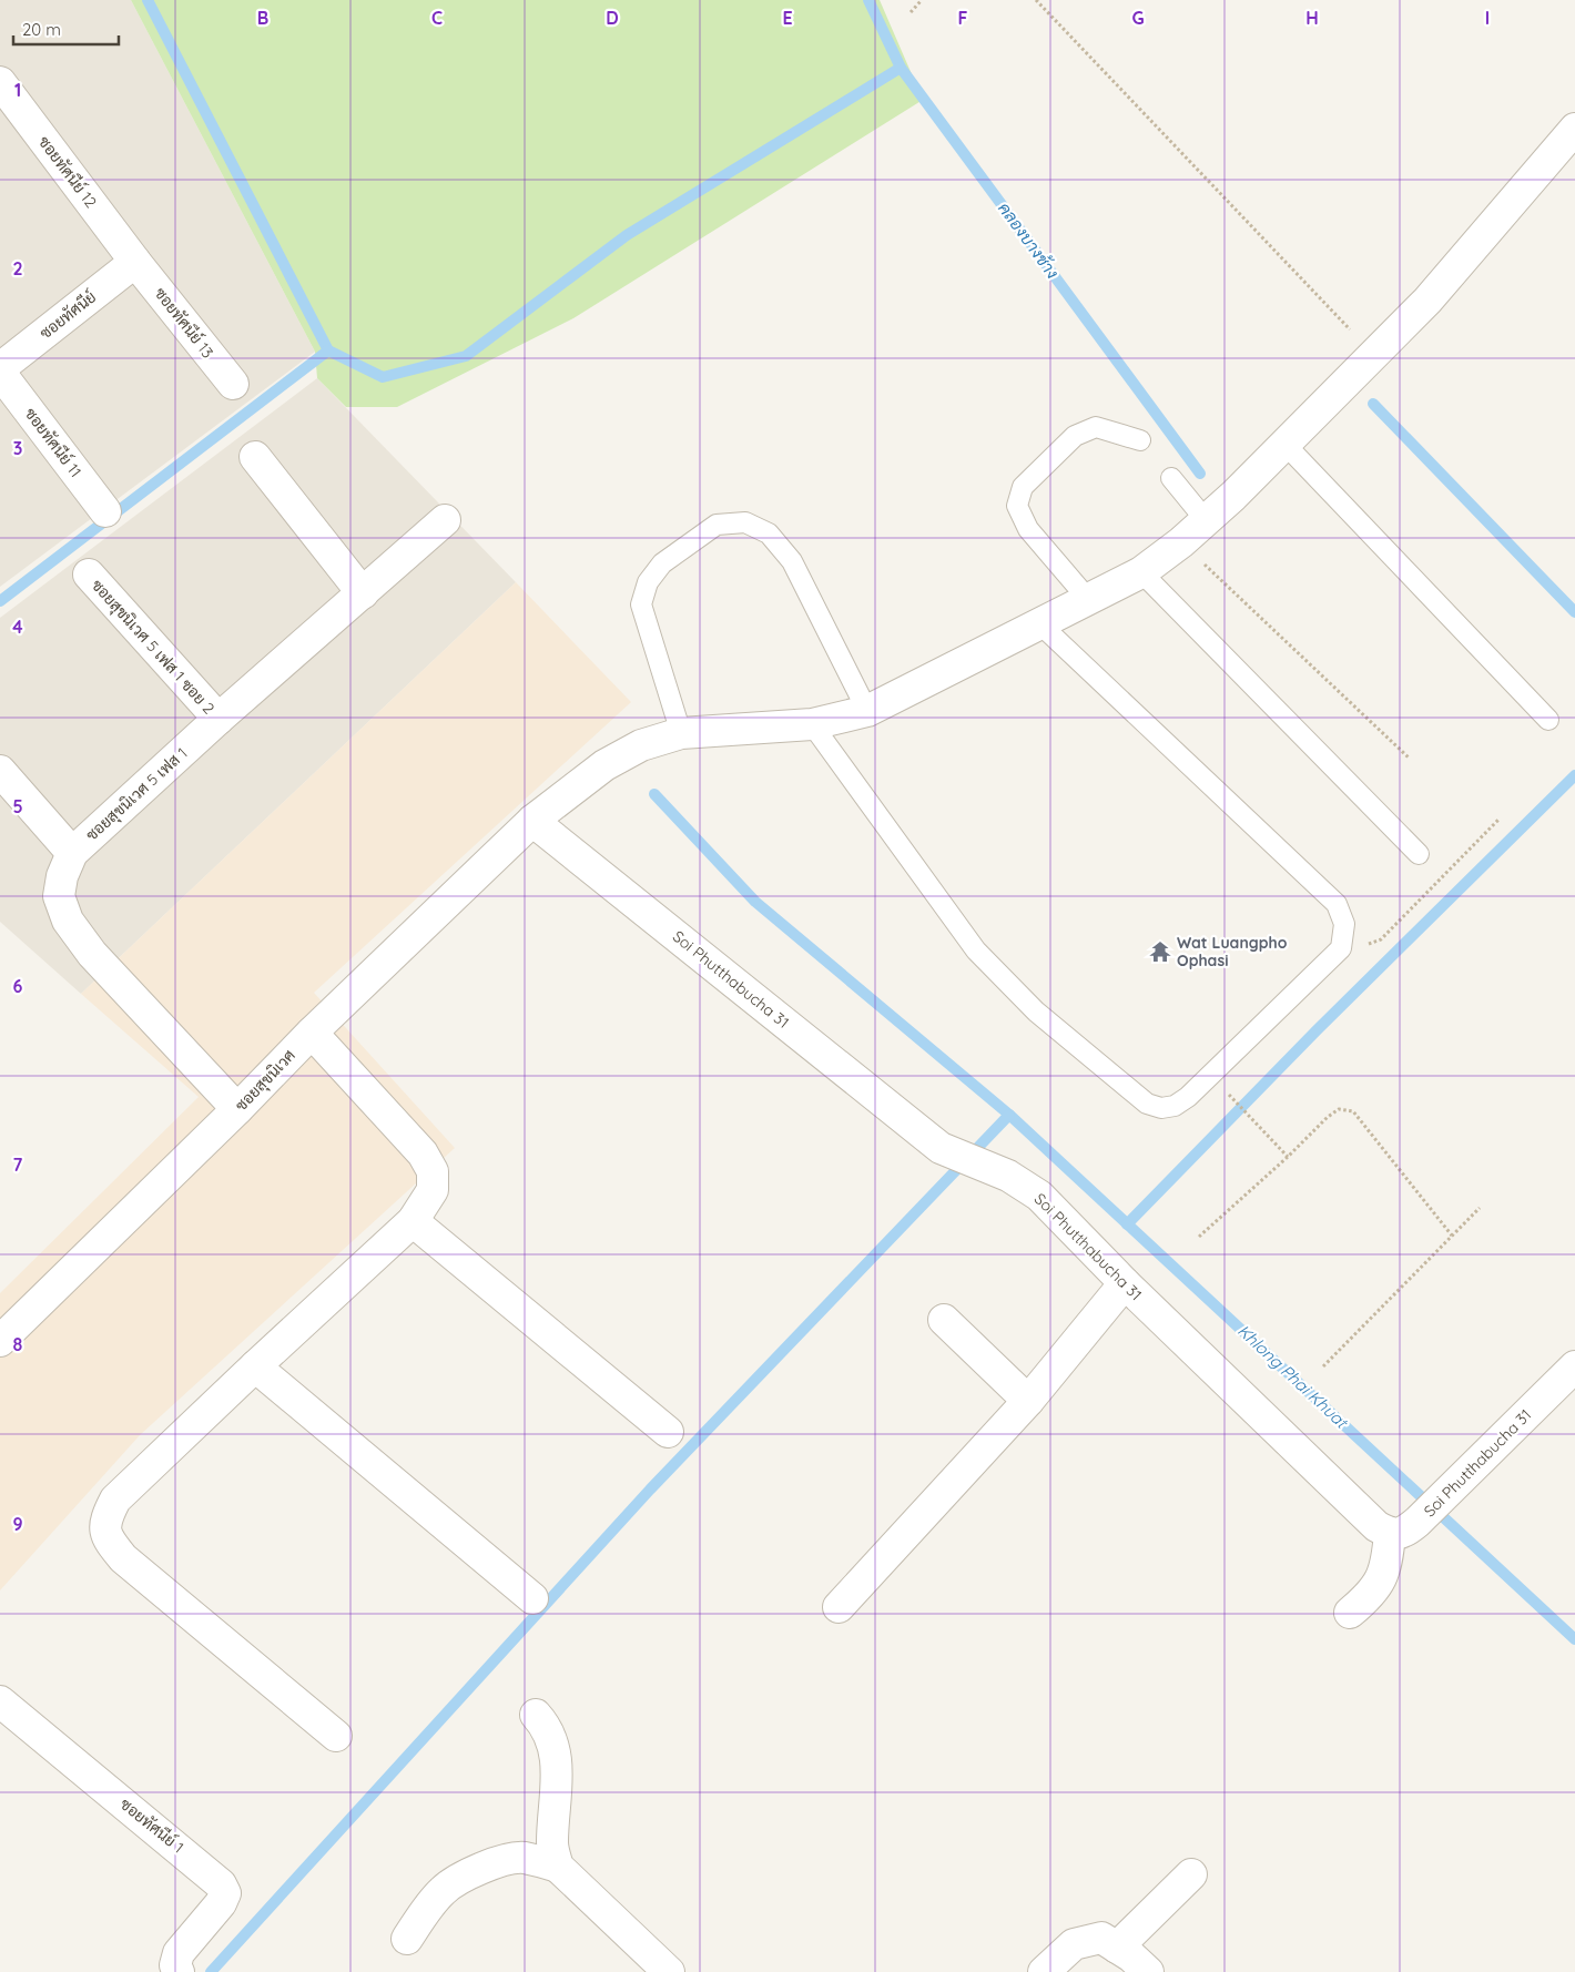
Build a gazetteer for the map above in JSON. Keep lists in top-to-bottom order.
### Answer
{
  "streets": {
    "street": [
      "ซอยทัศนีย์ 12",
      "ซอยทัศนีย์",
      "ซอยทัศนีย์ 13",
      "ซอยทัศนีย์ 11",
      "ซอยสุขนิเวศ 5 เฟส 1 ซอย 2",
      "ซอยสุขนิเวศ 5 เฟส 1",
      "Soi Phutthabucha 31",
      "ซอยสุขนิเวศ",
      "ซอยทัศนีย์ 1"
    ]
  },
  "crossings": [
    ["ซอยทัศนีย์ 12", "ซอยทัศนีย์"],
    ["ซอยทัศนีย์ 12", "ซอยทัศนีย์ 13"],
    ["ซอยทัศนีย์", "ซอยทัศนีย์ 13"],
    ["ซอยสุขนิเวศ 5 เฟส 1 ซอย 2", "ซอยสุขนิเวศ 5 เฟส 1"],
    ["ซอยสุขนิเวศ 5 เฟส 1", "ซอยสุขนิเวศ"],
    ["Soi Phutthabucha 31", "ซอยสุขนิเวศ"]
  ],
  "water": ["คลองบางช้าง", "Khlong Phai Khuat"],
  "places": {
    "temple": ["Wat Luangpho Ophasi"]
  },
  "scale_bar": "20 m",
  "grid": {
    "columns": [
      "B",
      "C",
      "D",
      "E",
      "F",
      "G",
      "H",
      "I"
    ],
    "rows": [
      "1",
      "2",
      "3",
      "4",
      "5",
      "6",
      "7",
      "8",
      "9"
    ]
  }
}
